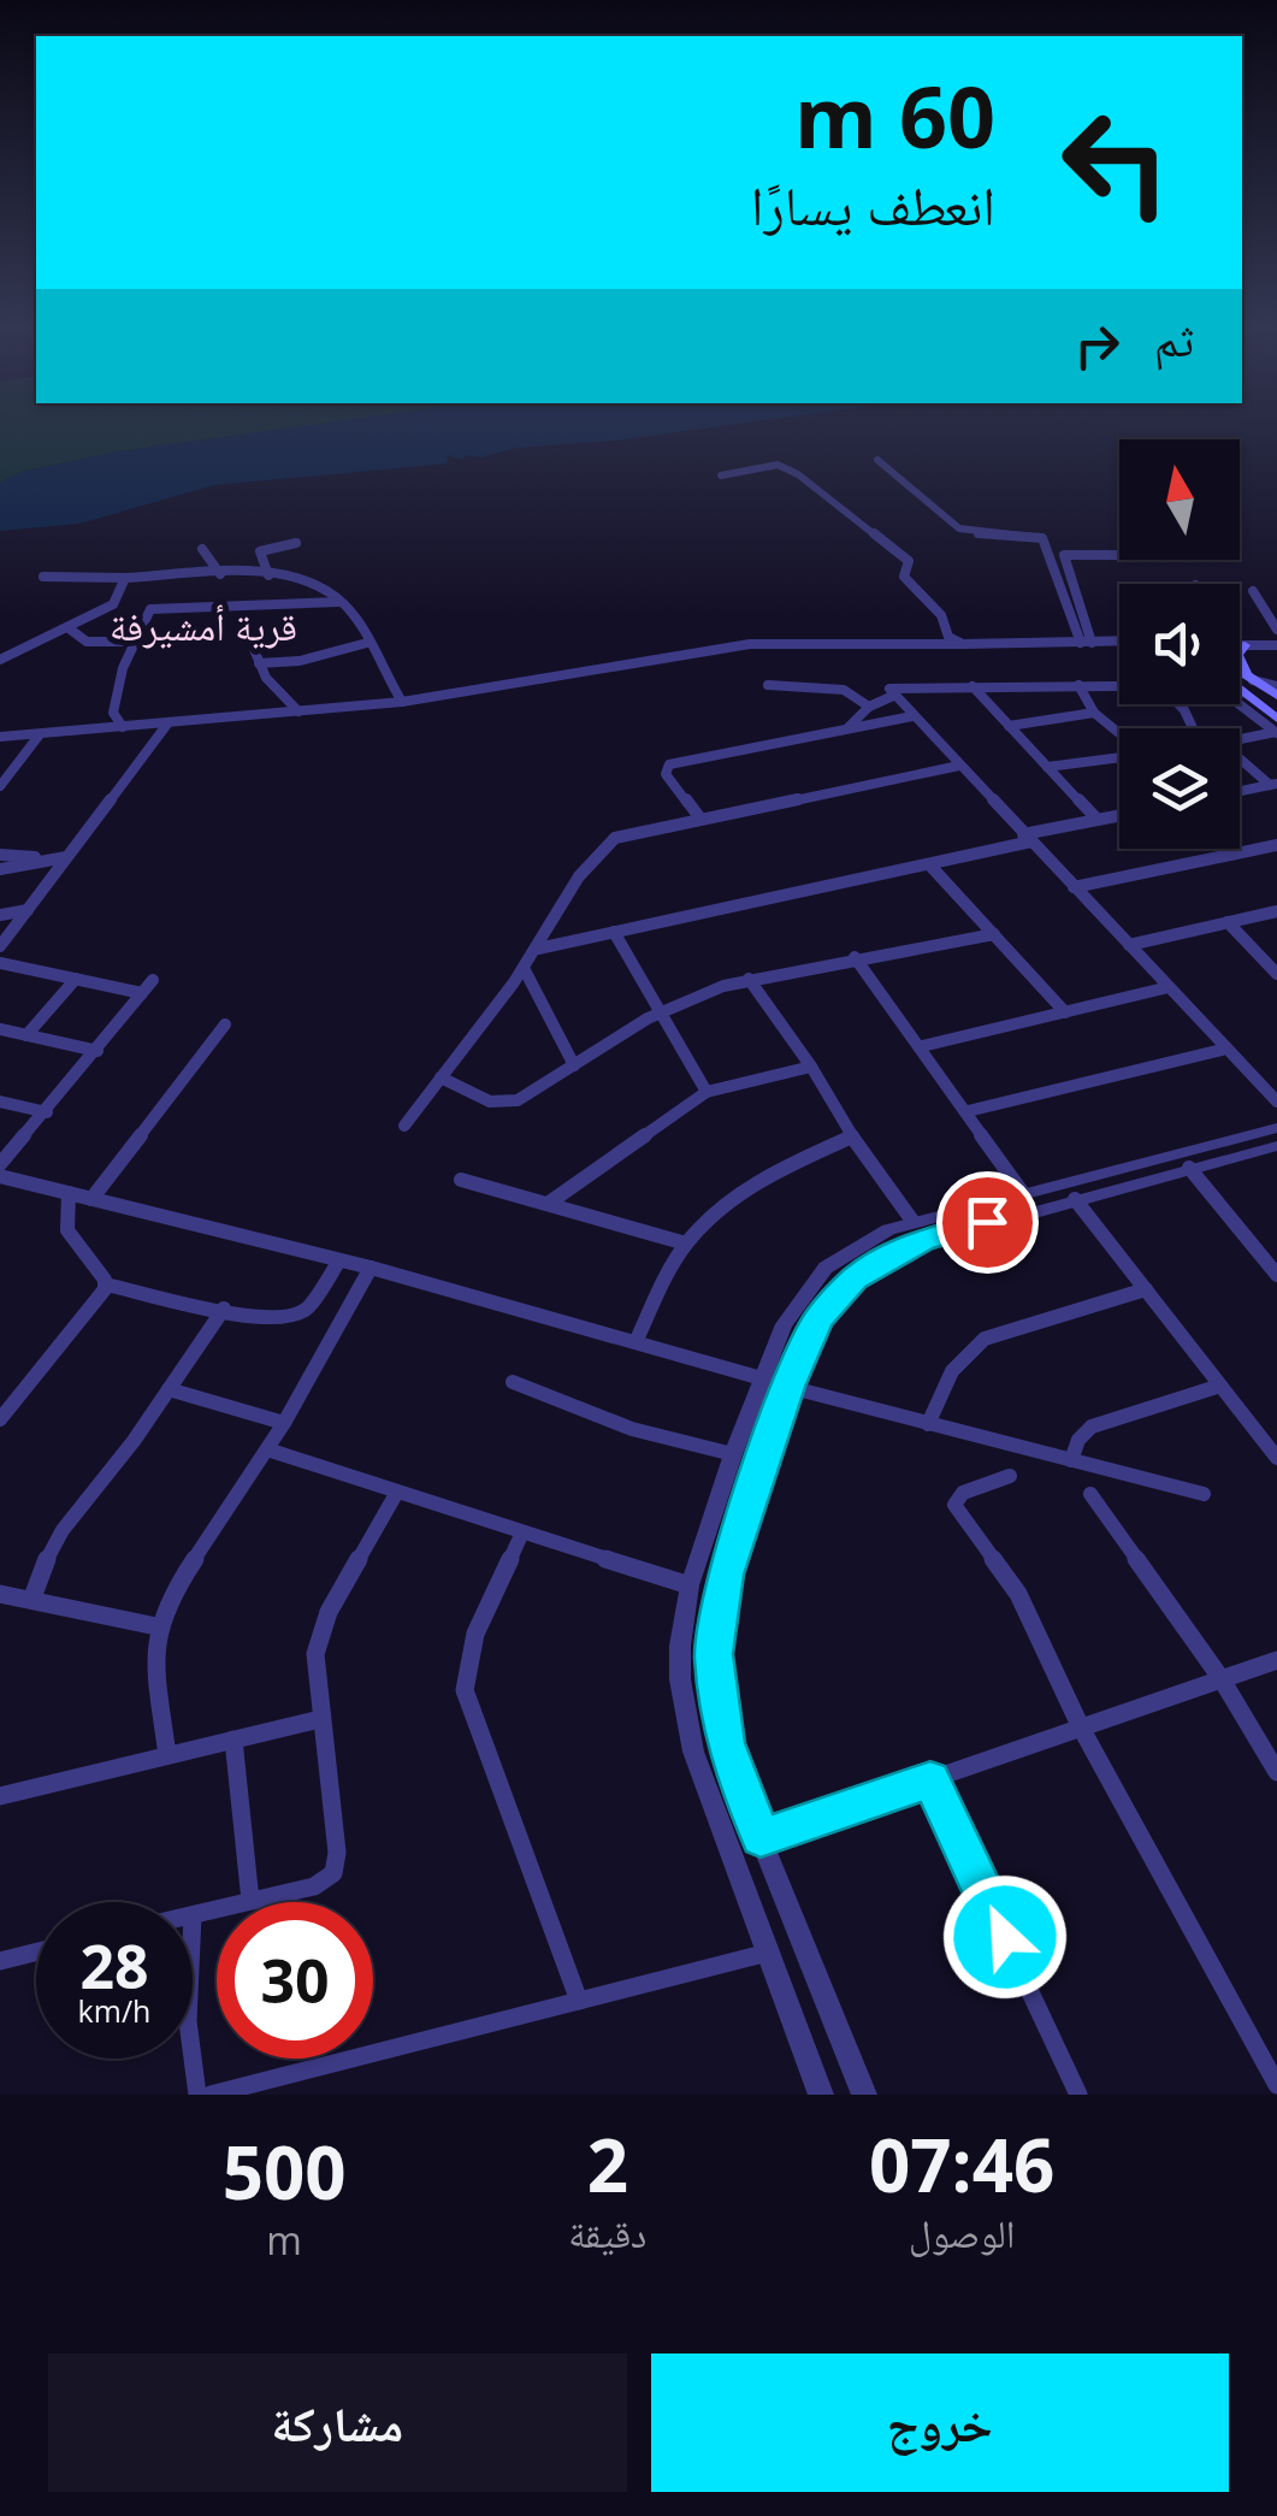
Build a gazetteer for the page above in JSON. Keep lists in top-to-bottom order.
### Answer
{
  "districts": ["قرية أمشيرفة"],
  "north": "top",
  "page": {
    "turn": ["60 m", "انعطف يسارًا"],
    "then": "ثم",
    "speed": "28 km/h",
    "limit": "30",
    "eta": [
      "07:46",
      "الوصول",
      "2",
      "دقيقة",
      "500",
      "m"
    ],
    "buttons": ["خروج", "مشاركة"]
  }
}
